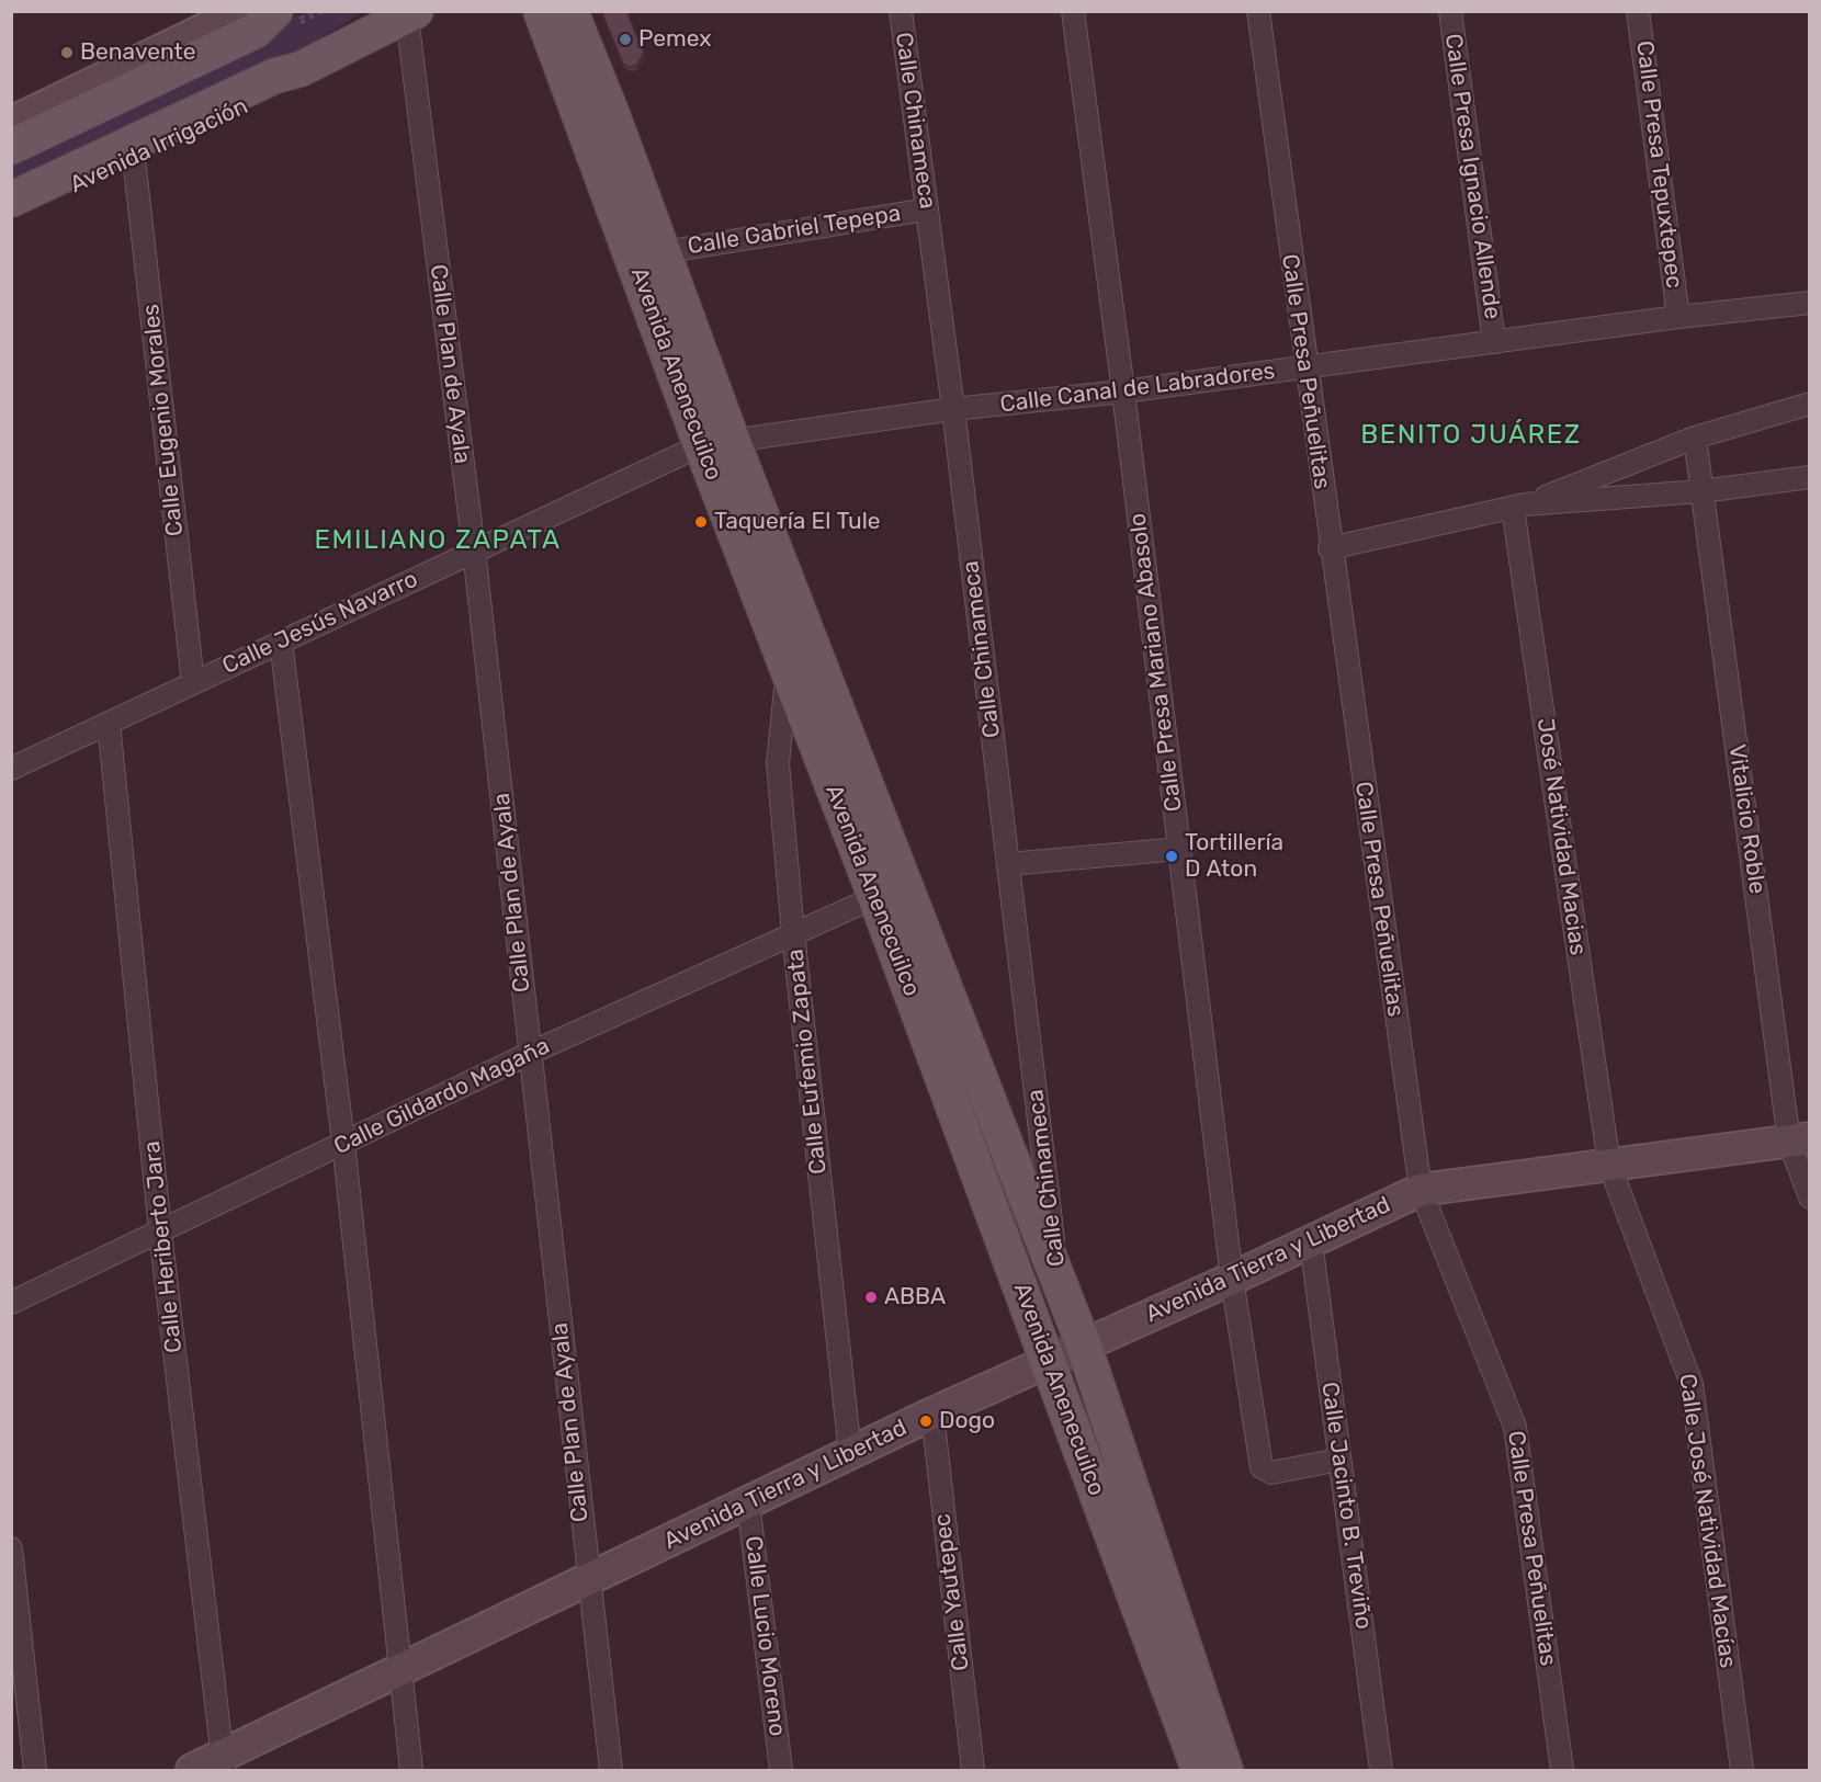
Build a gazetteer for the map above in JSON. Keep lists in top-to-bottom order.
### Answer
{
  "streets": {
    "main road": ["Avenida Irrigación", "Avenida Anenecuilco"],
    "street": [
      "Calle Chinameca",
      "Calle Presa Tepuxtepec",
      "Calle Presa Ignacio Allende",
      "Calle Gabriel Tepepa",
      "Calle Plan de Ayala",
      "Calle Presa Peñuelitas",
      "Calle Canal de Labradores",
      "Calle Eugenio Morales",
      "Calle Jesús Navarro",
      "Calle Presa Mariano Abasolo",
      "Vitalicio Roble",
      "José Natividad Macias",
      "Calle Eufemio Zapata",
      "Calle Gildardo Magaña",
      "Calle Heriberto Jara",
      "Avenida Tierra y Libertad",
      "Calle Jacinto B. Treviño",
      "Calle José Natividad Macías",
      "Calle Yautepec",
      "Calle Lucio Moreno"
    ]
  },
  "crossings": [
    ["Calle Chinameca", "Calle Gabriel Tepepa"],
    ["Calle Chinameca", "Avenida Anenecuilco"],
    ["Calle Chinameca", "Calle Canal de Labradores"],
    ["Avenida Irrigación", "Calle Plan de Ayala"],
    ["Avenida Irrigación", "Calle Eugenio Morales"],
    ["Calle Presa Tepuxtepec", "Calle Canal de Labradores"],
    ["Calle Presa Ignacio Allende", "Calle Canal de Labradores"],
    ["Calle Gabriel Tepepa", "Avenida Anenecuilco"],
    ["Calle Plan de Ayala", "Calle Jesús Navarro"],
    ["Calle Plan de Ayala", "Calle Gildardo Magaña"],
    ["Calle Plan de Ayala", "Avenida Tierra y Libertad"],
    ["Calle Presa Peñuelitas", "Calle Canal de Labradores"],
    ["Calle Presa Peñuelitas", "Avenida Tierra y Libertad"],
    ["Avenida Anenecuilco", "Calle Canal de Labradores"],
    ["Avenida Anenecuilco", "Calle Jesús Navarro"],
    ["Avenida Anenecuilco", "Calle Eufemio Zapata"],
    ["Avenida Anenecuilco", "Calle Gildardo Magaña"],
    ["Avenida Anenecuilco", "Avenida Tierra y Libertad"],
    ["Calle Canal de Labradores", "Calle Jesús Navarro"],
    ["Calle Canal de Labradores", "Calle Presa Mariano Abasolo"],
    ["Calle Eugenio Morales", "Calle Jesús Navarro"],
    ["Calle Jesús Navarro", "Calle Heriberto Jara"],
    ["Calle Presa Mariano Abasolo", "Avenida Tierra y Libertad"],
    ["Calle Presa Mariano Abasolo", "Calle Jacinto B. Treviño"],
    ["Vitalicio Roble", "Avenida Tierra y Libertad"],
    ["José Natividad Macias", "Avenida Tierra y Libertad"],
    ["José Natividad Macias", "Calle José Natividad Macías"],
    ["Calle Eufemio Zapata", "Calle Gildardo Magaña"],
    ["Calle Eufemio Zapata", "Avenida Tierra y Libertad"],
    ["Calle Gildardo Magaña", "Calle Heriberto Jara"],
    ["Calle Heriberto Jara", "Avenida Tierra y Libertad"],
    ["Avenida Tierra y Libertad", "Calle Jacinto B. Treviño"],
    ["Avenida Tierra y Libertad", "Calle José Natividad Macías"],
    ["Avenida Tierra y Libertad", "Calle Yautepec"],
    ["Avenida Tierra y Libertad", "Calle Lucio Moreno"]
  ],
  "districts": ["BENITO JUÁREZ", "EMILIANO ZAPATA"],
  "places": [
    "Pemex",
    "Benavente",
    "Taquería El Tule",
    "Tortillería D Aton",
    "ABBA",
    "Dogo"
  ]
}
